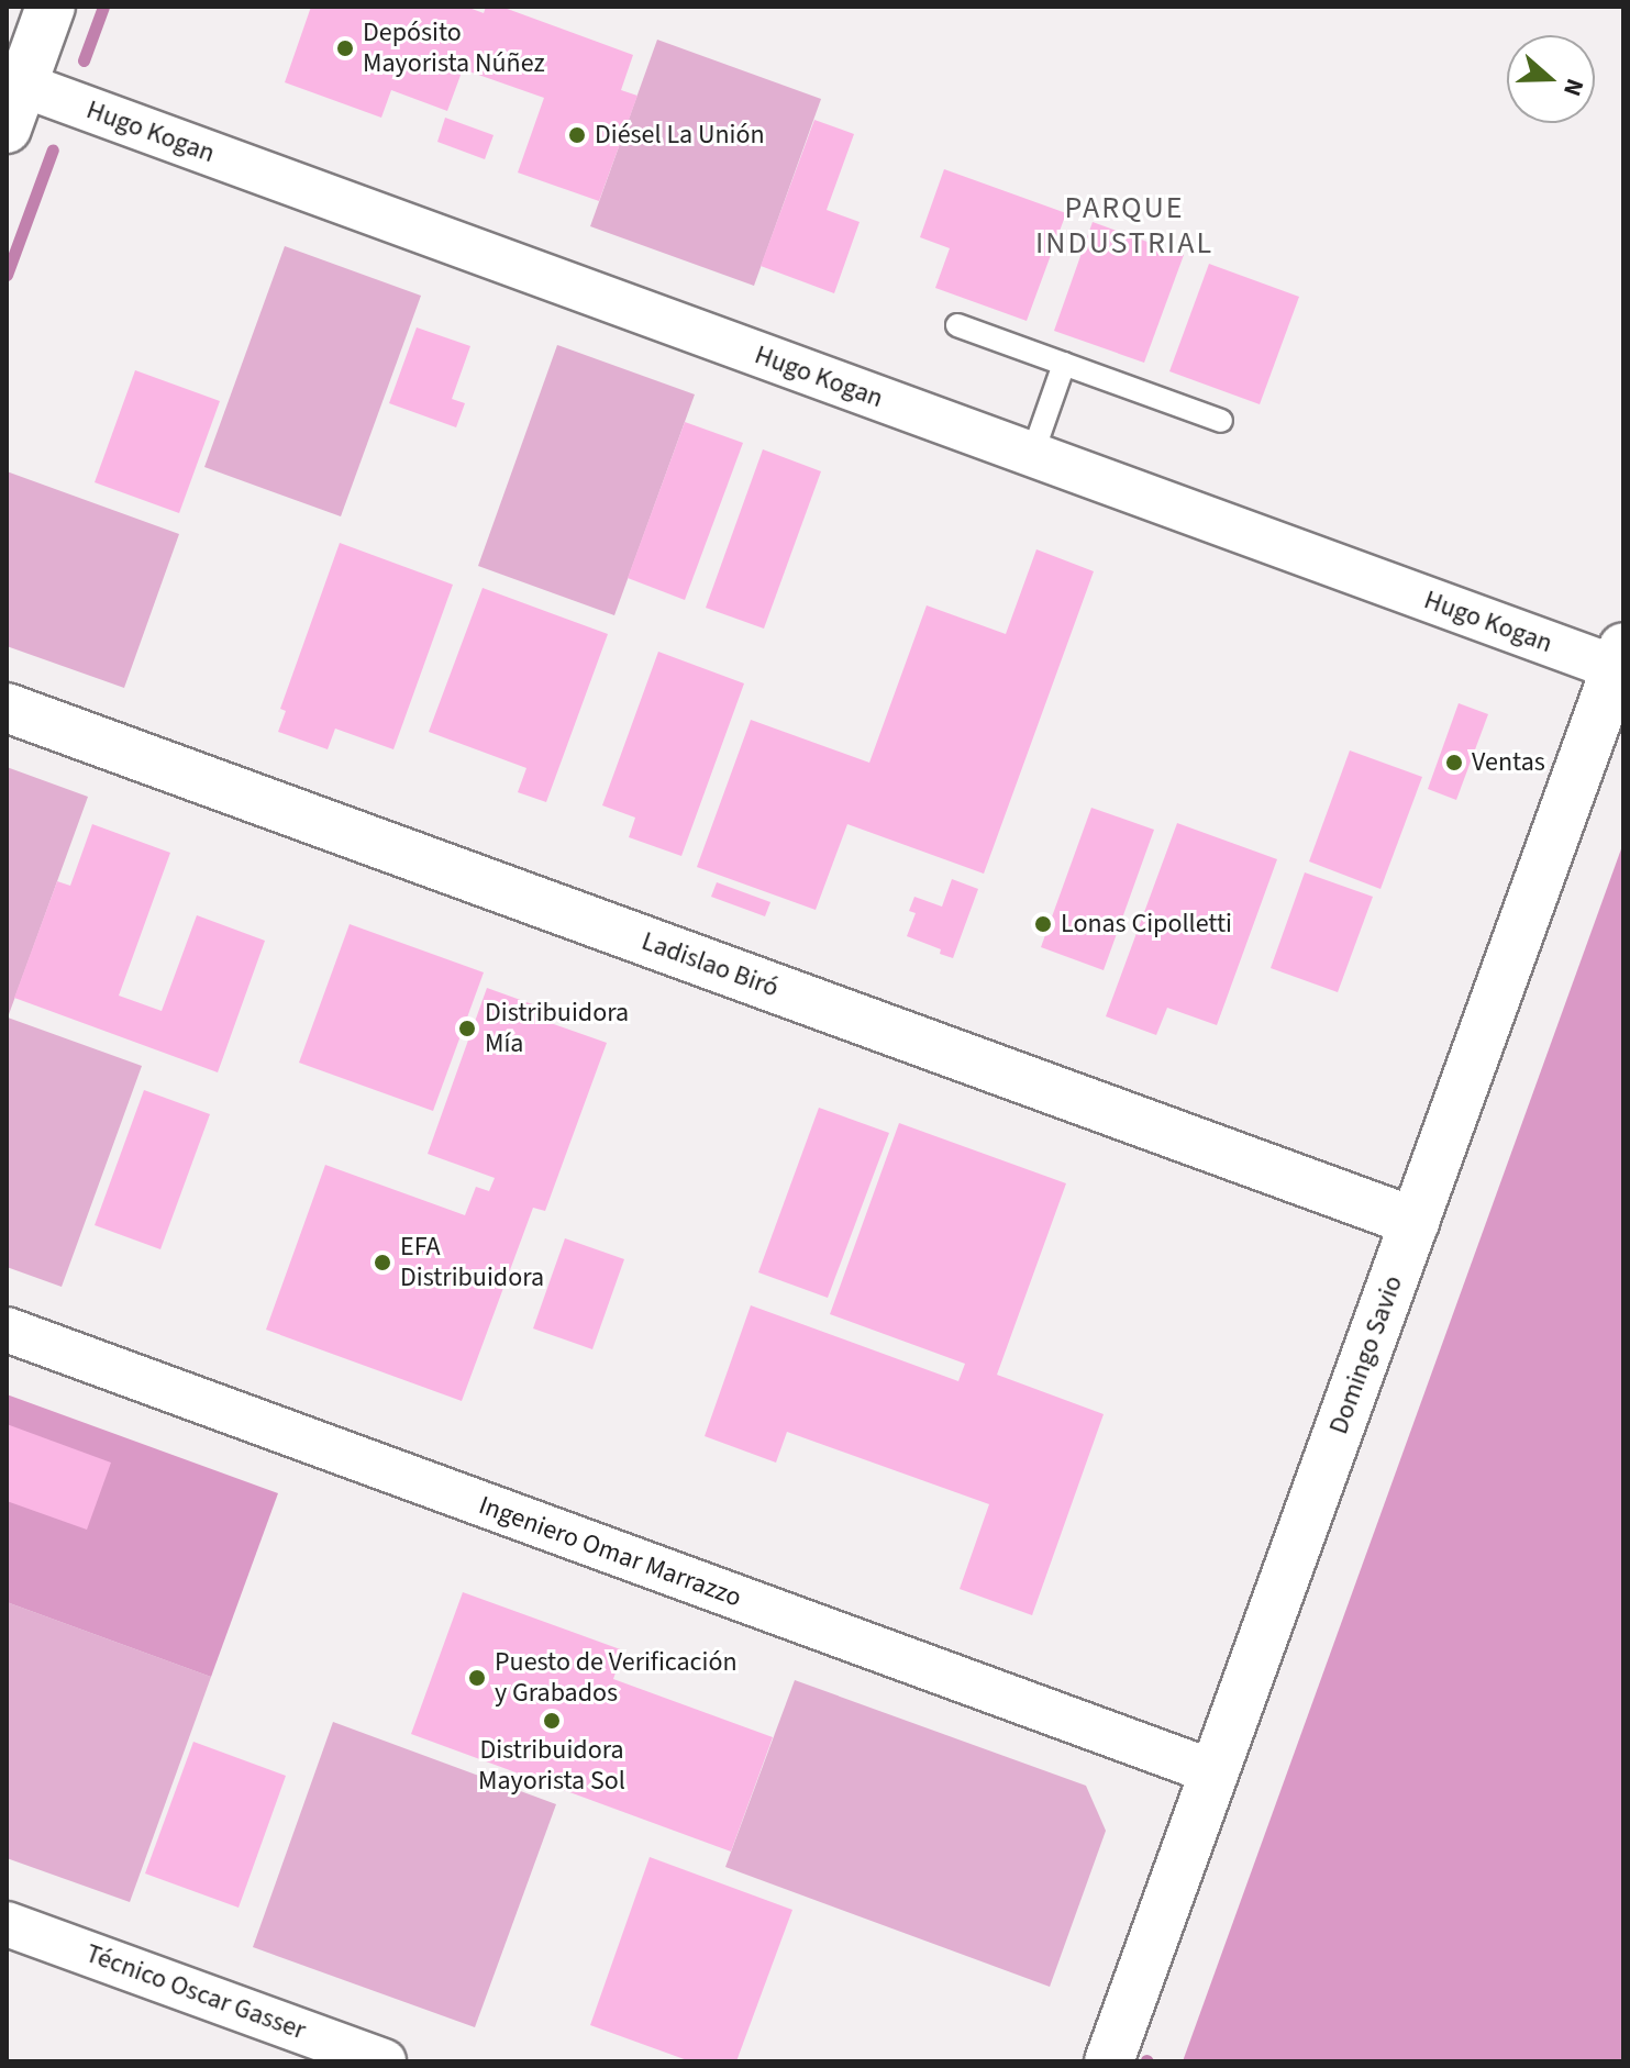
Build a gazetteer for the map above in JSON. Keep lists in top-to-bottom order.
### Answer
{
  "streets": {
    "street": [
      "Hugo Kogan",
      "Ladislao Biró",
      "Domingo Savio",
      "Ingeniero Omar Marrazzo",
      "Técnico Oscar Gasser"
    ]
  },
  "crossings": [
    ["Hugo Kogan", "Domingo Savio"],
    ["Ladislao Biró", "Domingo Savio"],
    ["Domingo Savio", "Ingeniero Omar Marrazzo"]
  ],
  "districts": ["PARQUE INDUSTRIAL"],
  "places": [
    "Depósito Mayorista Núñez",
    "Diésel La Unión",
    "Ventas",
    "Lonas Cipolletti",
    "Distribuidora Mía",
    "EFA Distribuidora",
    "Puesto de Verificación y Grabados",
    "Distribuidora Mayorista Sol"
  ],
  "north": "right"
}
